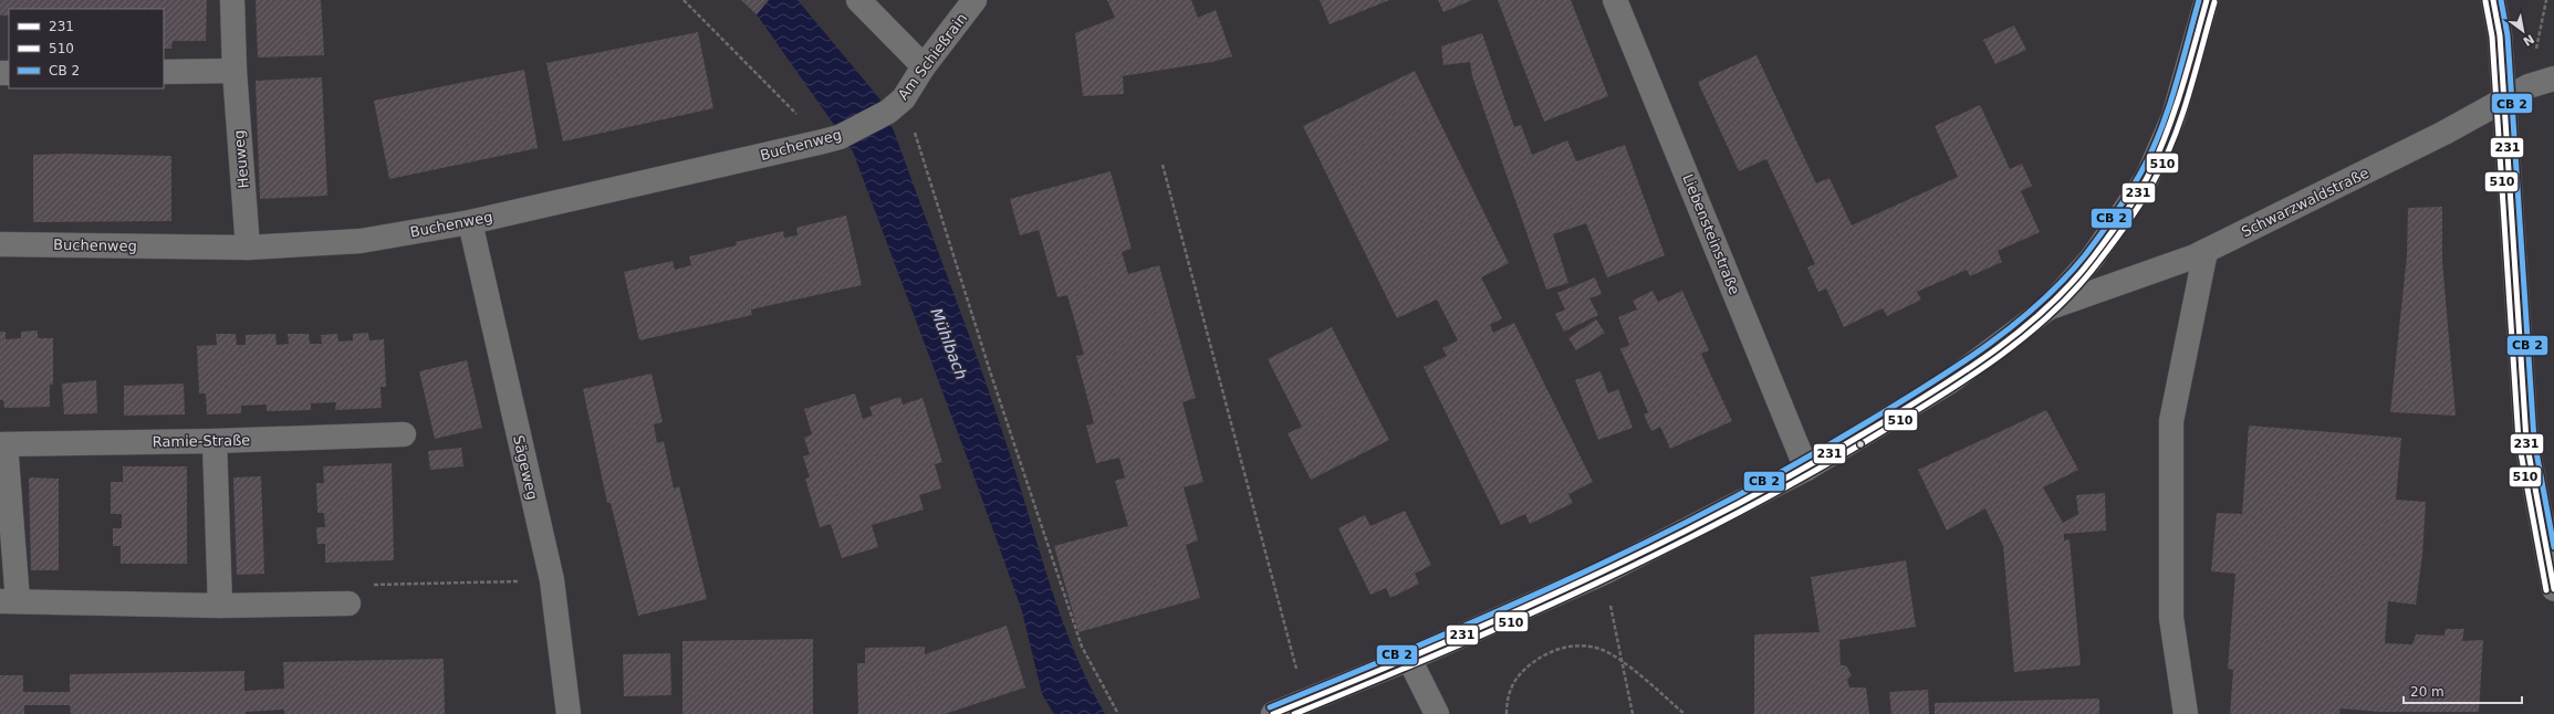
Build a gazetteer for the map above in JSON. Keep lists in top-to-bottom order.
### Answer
{
  "streets": {
    "street": [
      "Am Schießrain",
      "Buchenweg",
      "Heuweg",
      "Schwarzwaldstraße",
      "Liebensteinstraße",
      "Ramie-Straße",
      "Sägeweg"
    ]
  },
  "crossings": [
    ["Am Schießrain", "Buchenweg"],
    ["Buchenweg", "Heuweg"],
    ["Buchenweg", "Sägeweg"]
  ],
  "water": ["Mühlbach"],
  "lines": ["transit line 231", "transit line 510"],
  "legend": ["231", "510", "CB 2"],
  "scale_bar": "20 m",
  "north": "bottom right"
}
